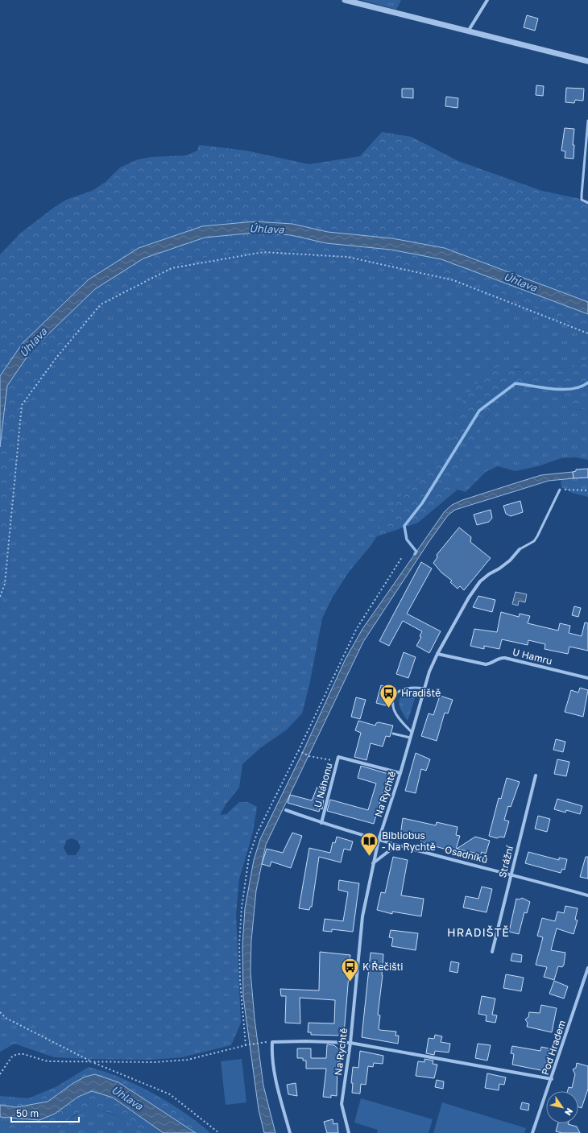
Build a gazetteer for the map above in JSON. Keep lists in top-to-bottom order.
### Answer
{
  "streets": {
    "street": [
      "U Hamru",
      "U Náhonu",
      "Na Rychtě",
      "Osadníků",
      "Strážní",
      "Pod Hradem"
    ]
  },
  "crossings": [
    ["U Hamru", "Na Rychtě"],
    ["U Náhonu", "Na Rychtě"],
    ["U Náhonu", "Osadníků"],
    ["Na Rychtě", "Osadníků"],
    ["Osadníků", "Strážní"]
  ],
  "districts": ["HRADIŠTĚ"],
  "water": ["Úhlava"],
  "places": {
    "bus stop": ["Hradiště", "K Řečišti"],
    "library": ["Bibliobus - Na Rychtě"]
  },
  "scale_bar": "50 m",
  "north": "bottom right"
}
